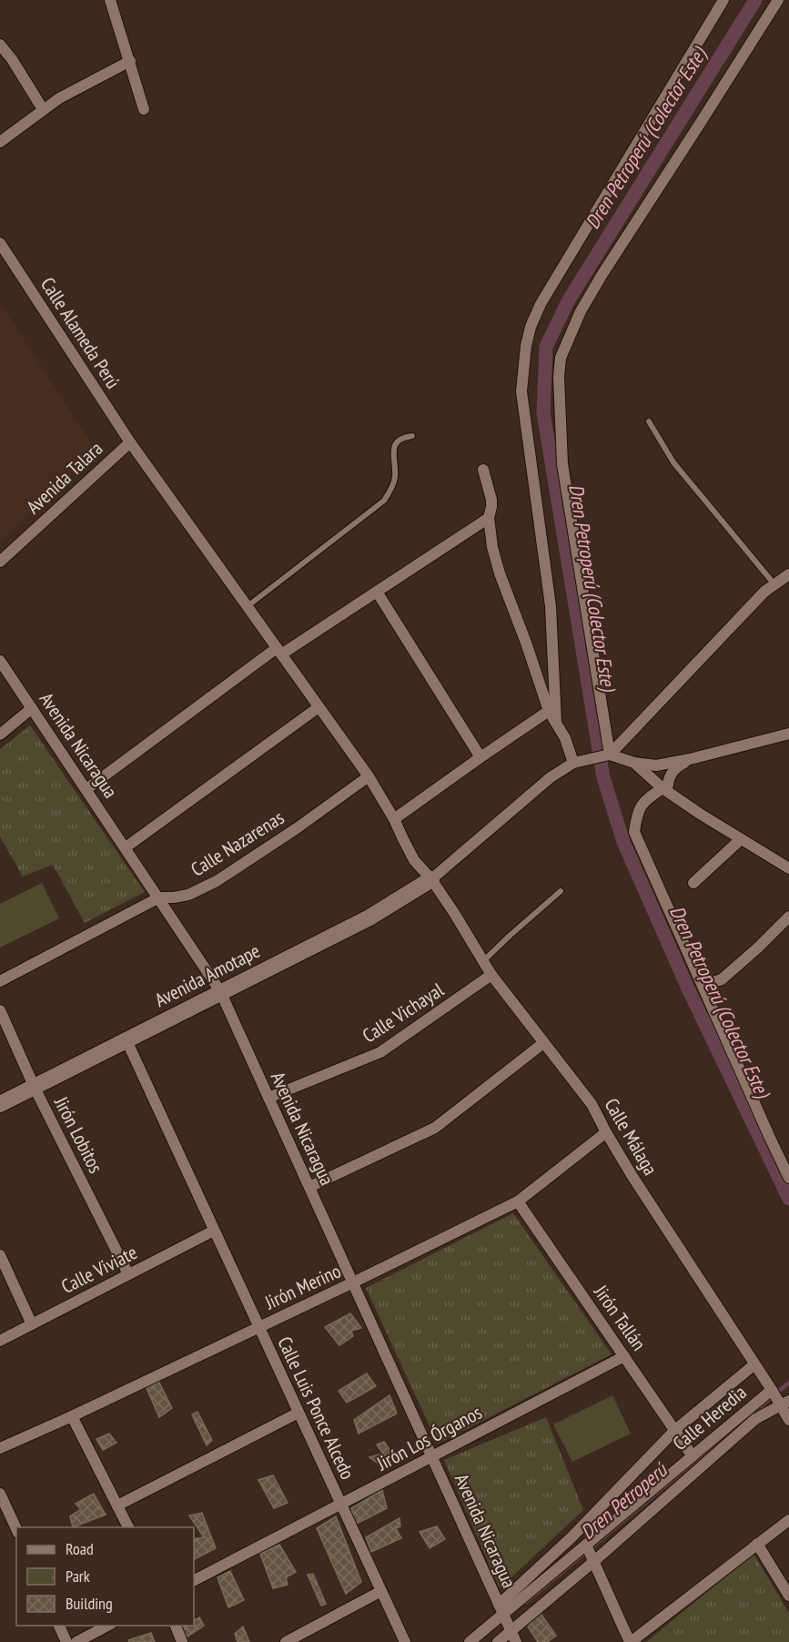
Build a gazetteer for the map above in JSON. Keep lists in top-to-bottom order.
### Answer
{
  "streets": {
    "street": [
      "Calle Alameda Perú",
      "Avenida Talara",
      "Avenida Nicaragua",
      "Calle Nazarenas",
      "Avenida Amotape",
      "Calle Vichayal",
      "Jirón Lobitos",
      "Calle Málaga",
      "Calle Viviate",
      "Jirón Merino",
      "Jirón Tallán",
      "Calle Luis Ponce Alcedo",
      "Calle Heredia",
      "Jirón Los Órganos"
    ]
  },
  "crossings": [
    ["Calle Alameda Perú", "Avenida Talara"],
    ["Calle Alameda Perú", "Calle Málaga"],
    ["Avenida Nicaragua", "Calle Nazarenas"],
    ["Avenida Nicaragua", "Avenida Amotape"],
    ["Avenida Nicaragua", "Calle Vichayal"],
    ["Avenida Nicaragua", "Jirón Merino"],
    ["Avenida Nicaragua", "Calle Heredia"],
    ["Avenida Nicaragua", "Jirón Los Órganos"],
    ["Calle Nazarenas", "Calle Málaga"],
    ["Avenida Amotape", "Jirón Lobitos"],
    ["Avenida Amotape", "Calle Málaga"],
    ["Avenida Amotape", "Calle Luis Ponce Alcedo"],
    ["Calle Vichayal", "Calle Málaga"],
    ["Jirón Lobitos", "Calle Viviate"],
    ["Calle Málaga", "Jirón Merino"],
    ["Calle Málaga", "Calle Heredia"],
    ["Calle Viviate", "Calle Luis Ponce Alcedo"],
    ["Jirón Merino", "Jirón Tallán"],
    ["Jirón Merino", "Calle Luis Ponce Alcedo"],
    ["Jirón Tallán", "Calle Heredia"],
    ["Jirón Tallán", "Jirón Los Órganos"],
    ["Calle Luis Ponce Alcedo", "Jirón Los Órganos"]
  ],
  "water": ["Dren Petroperú (Colector Este)", "Dren Petroperú"],
  "legend": ["Road", "Park", "Building"]
}
